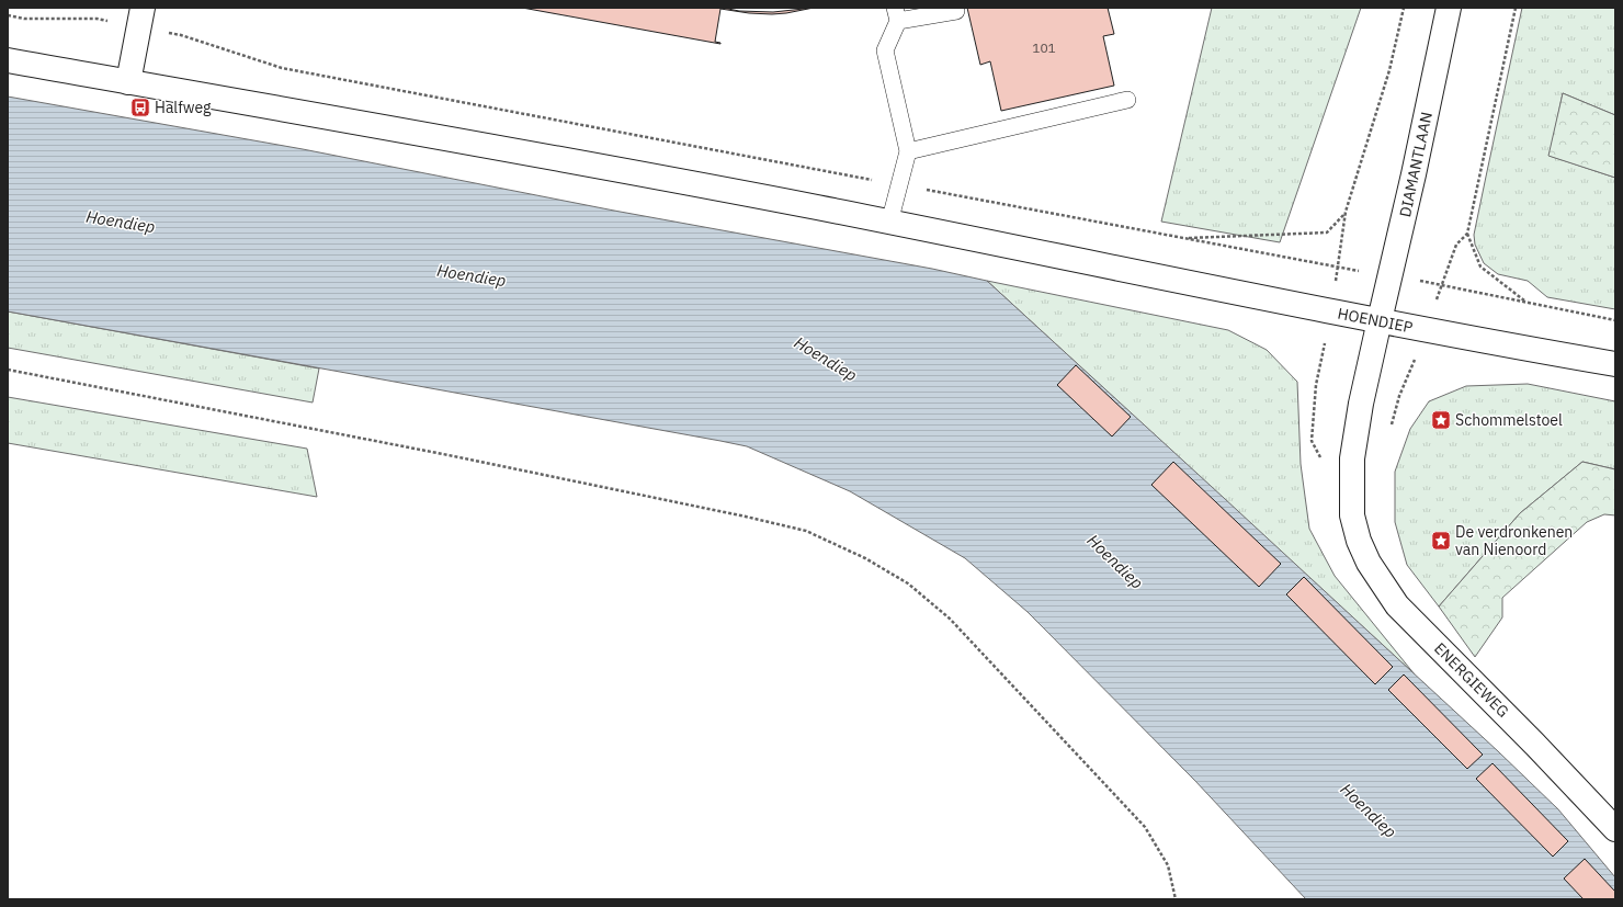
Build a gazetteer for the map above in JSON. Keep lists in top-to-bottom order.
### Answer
{
  "streets": {
    "main road": ["DIAMANTLAAN", "HOENDIEP", "ENERGIEWEG"]
  },
  "crossings": [
    ["DIAMANTLAAN", "HOENDIEP"],
    ["DIAMANTLAAN", "ENERGIEWEG"],
    ["HOENDIEP", "ENERGIEWEG"]
  ],
  "water": ["Hoendiep"],
  "places": {
    "bus stop": ["Halfweg"],
    "place": ["Schommelstoel", "De verdronkenen van Nienoord"]
  },
  "house_numbers": ["101"]
}
